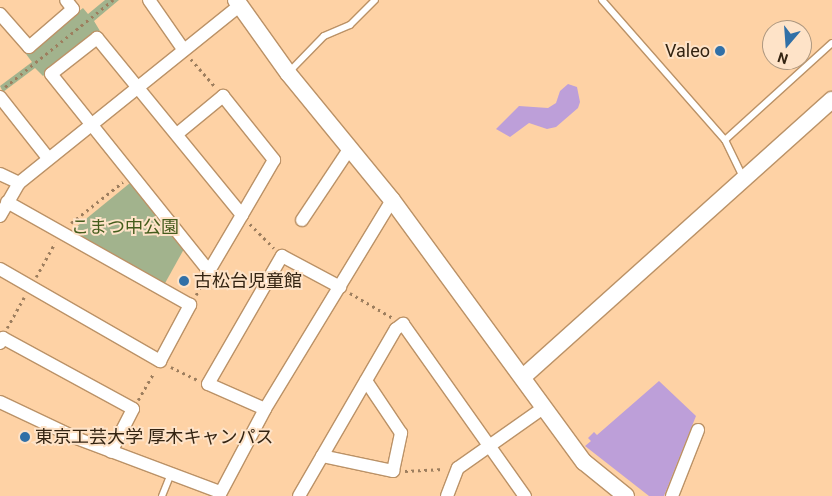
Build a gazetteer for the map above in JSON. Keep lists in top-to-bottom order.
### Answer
{
  "parks": ["こまつ中公園"],
  "places": ["Valeo", "古松台児童館", "東京工芸大学 厚木キャンパス"],
  "north": "bottom"
}
